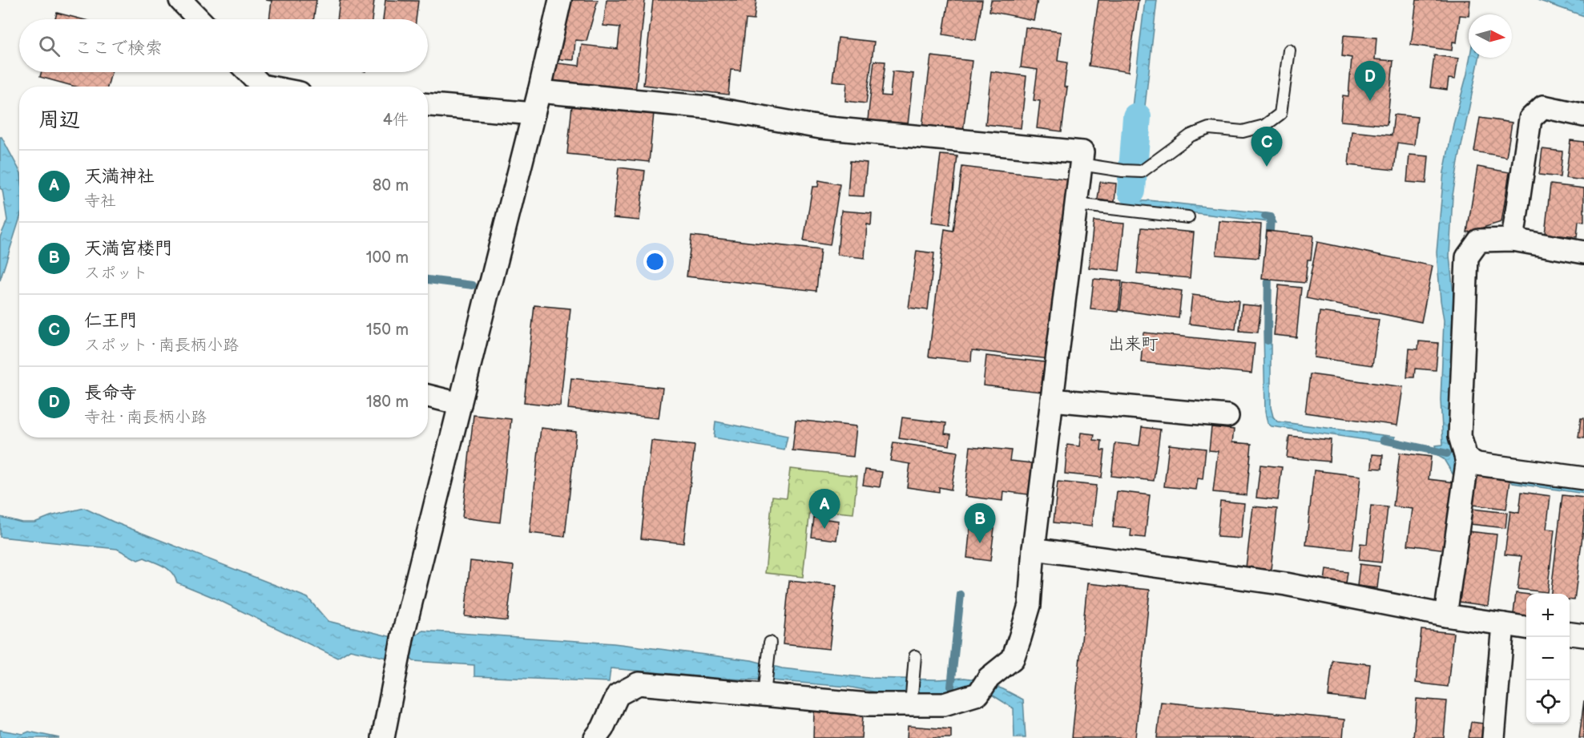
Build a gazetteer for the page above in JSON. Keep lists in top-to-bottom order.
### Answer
{
  "districts": ["出来町"],
  "north": "right",
  "page": {
    "search": "ここで検索",
    "pins": [
      "D",
      "C",
      "A",
      "B"
    ],
    "heading": ["周辺", "4件"],
    "list": [
      {
        "mark": "A",
        "name": "天満神社",
        "note": "寺社",
        "value": "80 m"
      },
      {
        "mark": "B",
        "name": "天満宮楼門",
        "note": "スポット",
        "value": "100 m"
      },
      {
        "mark": "C",
        "name": "仁王門",
        "note": "スポット · 南長柄小路",
        "value": "150 m"
      },
      {
        "mark": "D",
        "name": "長命寺",
        "note": "寺社 · 南長柄小路",
        "value": "180 m"
      }
    ],
    "map_buttons": ["+", "−"]
  }
}
